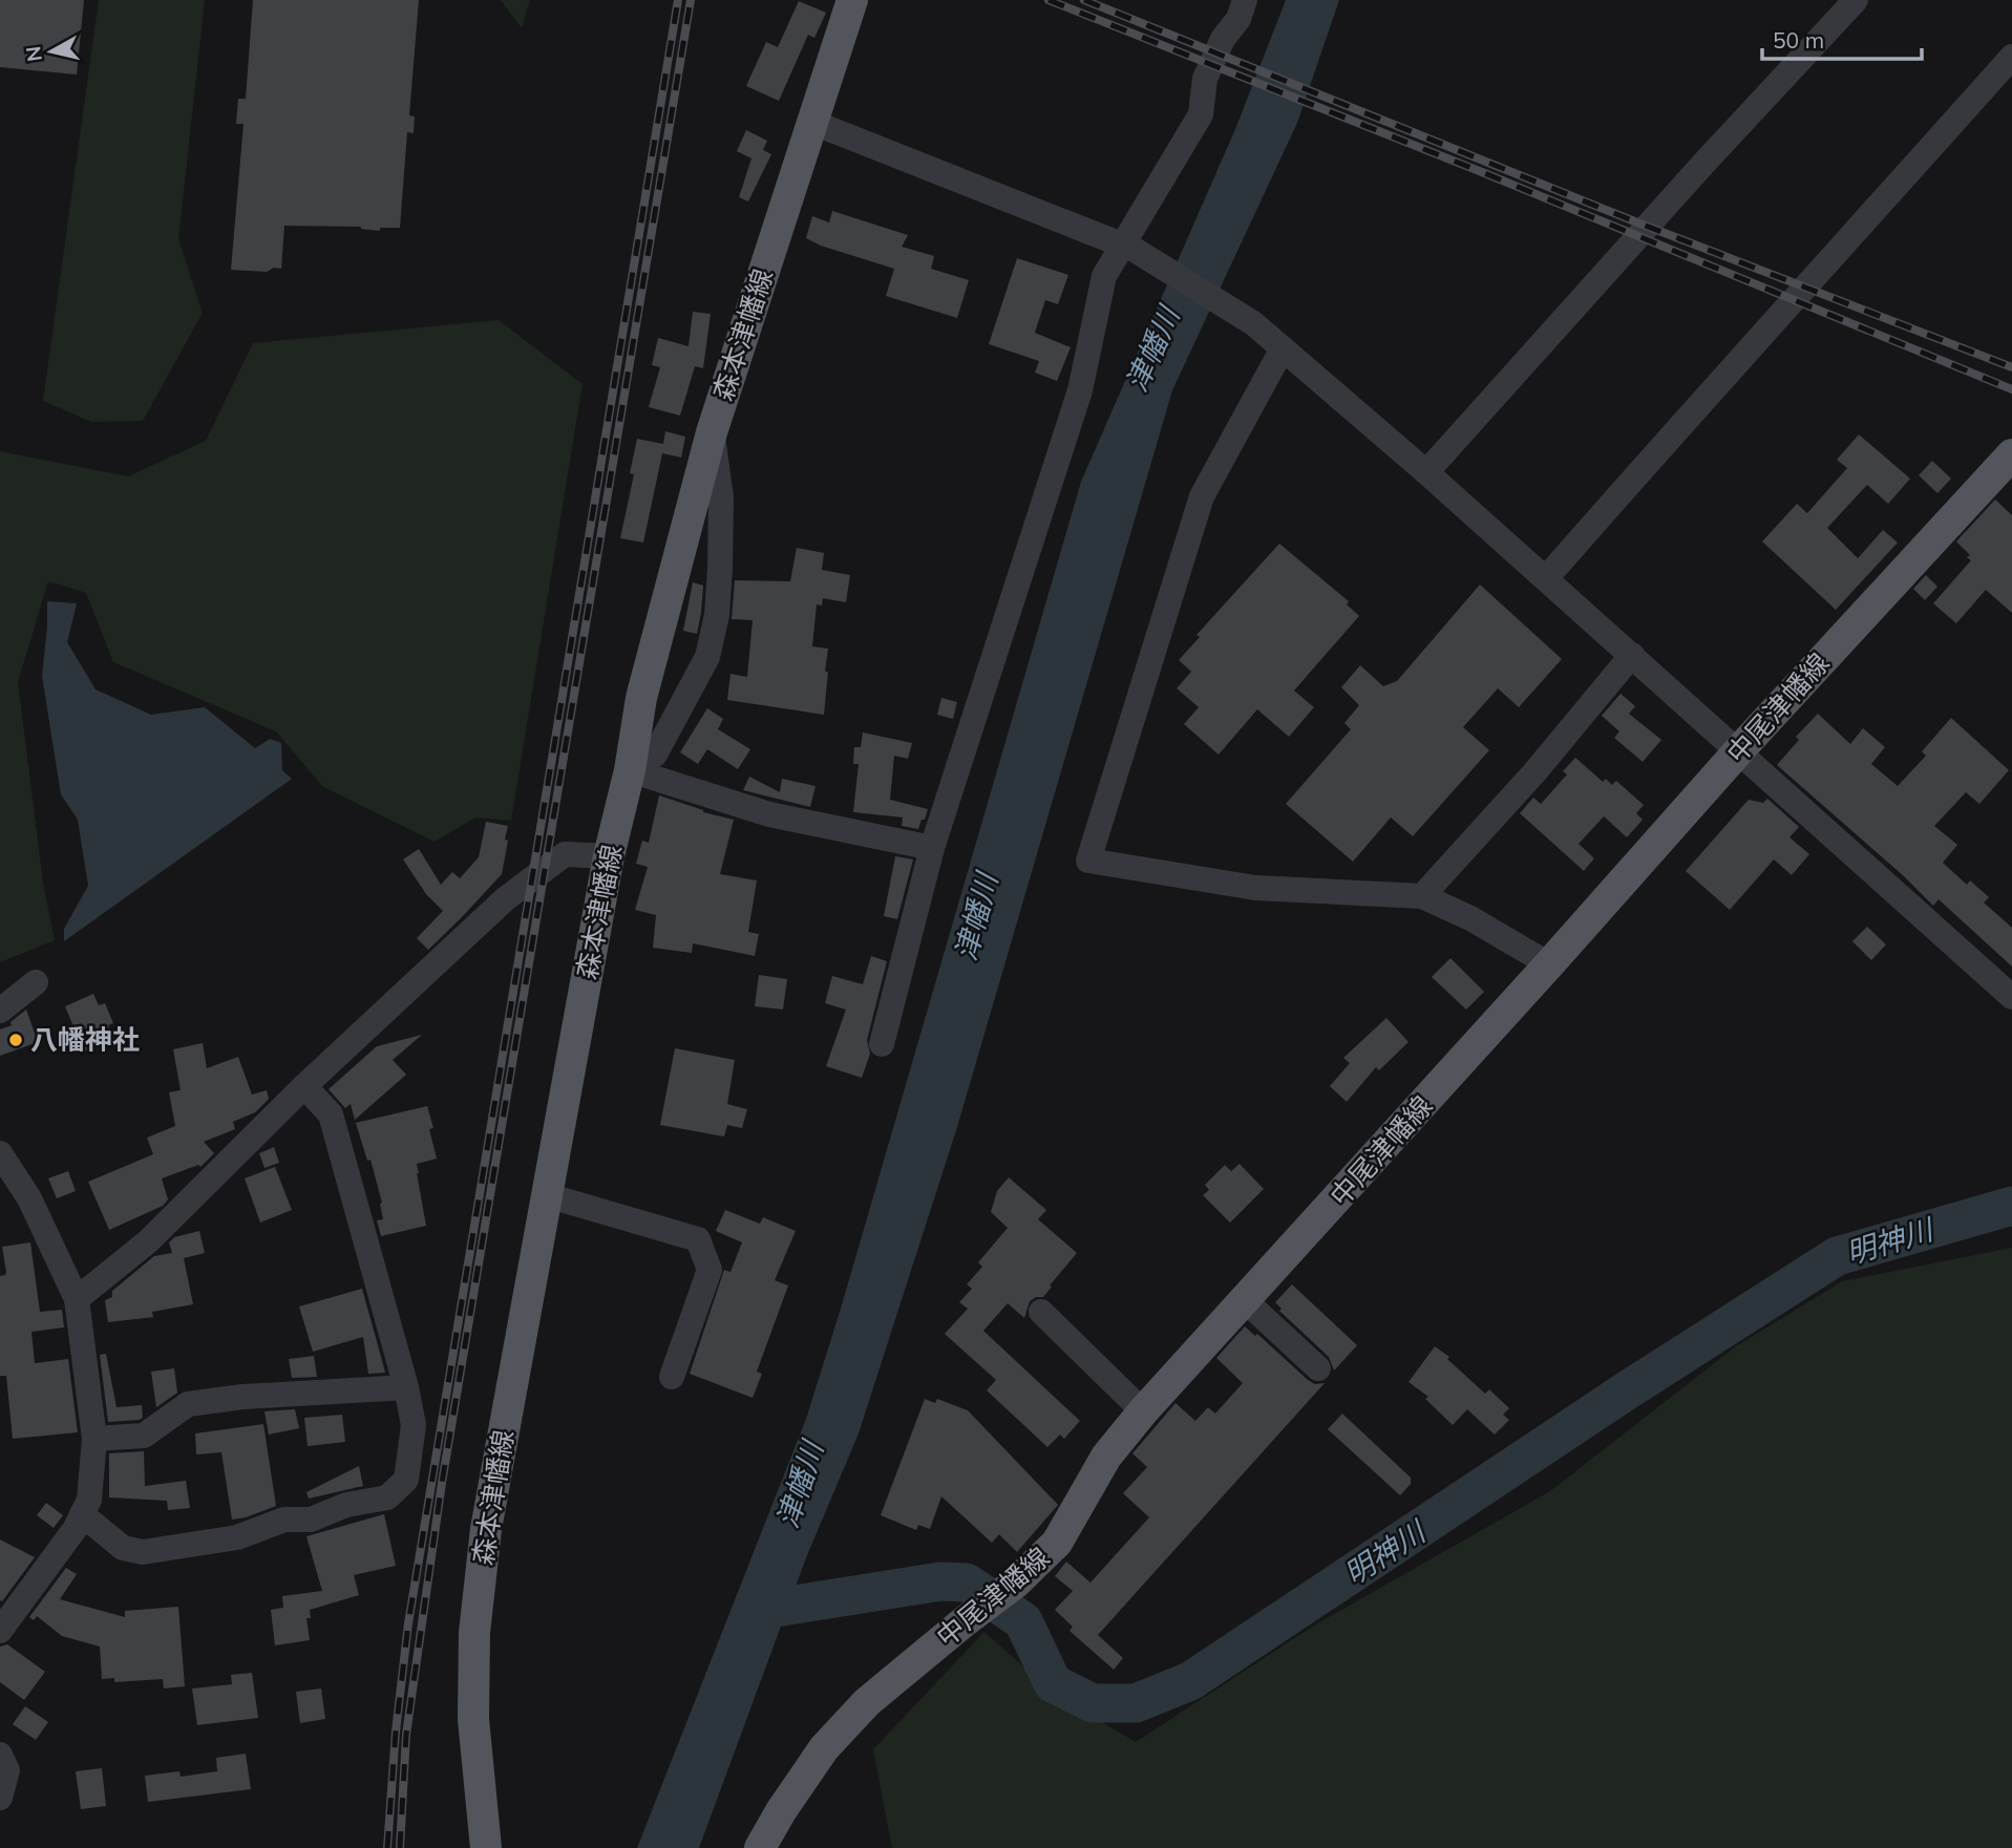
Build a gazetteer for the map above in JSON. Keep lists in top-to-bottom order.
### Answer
{
  "streets": {
    "main road": ["森本津幡線", "中尾津幡線"]
  },
  "water": ["津幡川", "明神川"],
  "places": ["八幡神社"],
  "scale_bar": "50 m",
  "north": "left"
}
